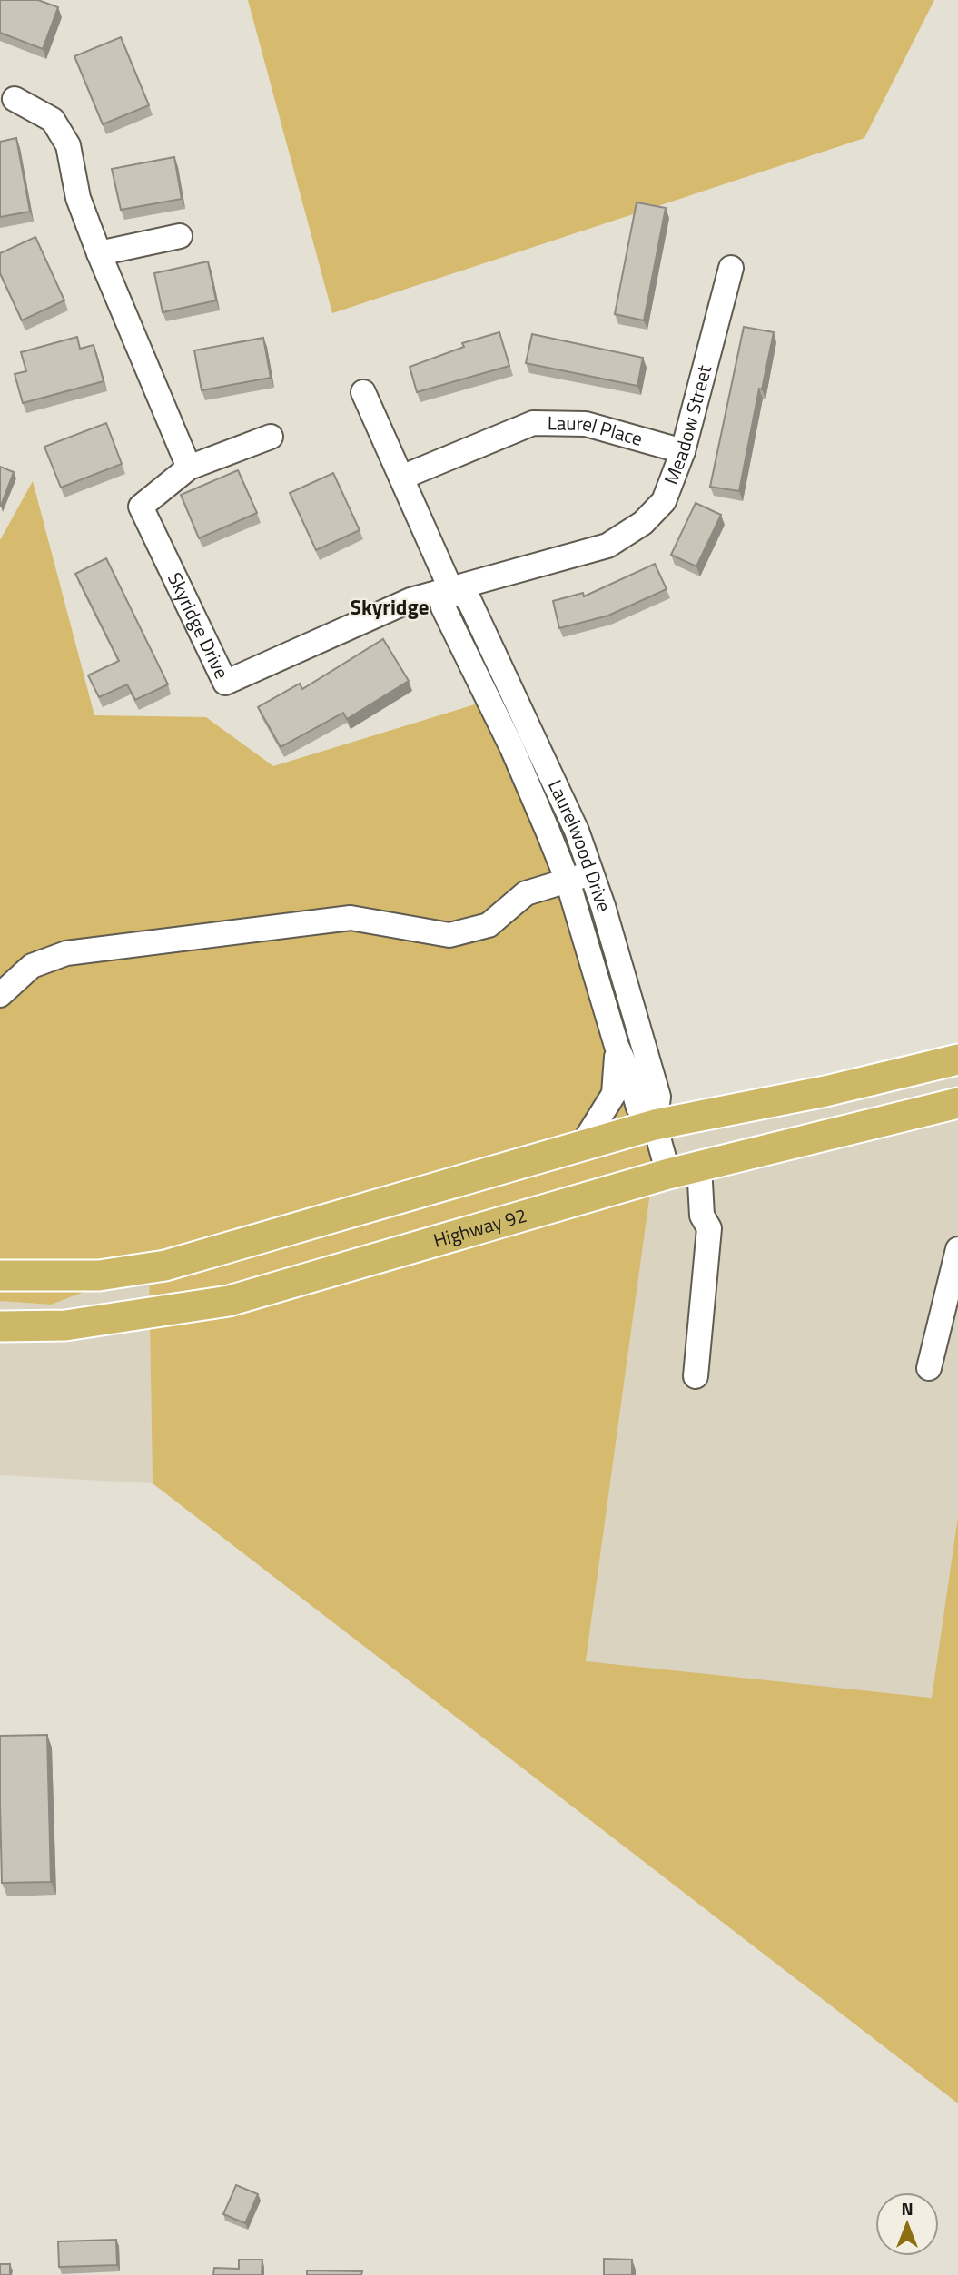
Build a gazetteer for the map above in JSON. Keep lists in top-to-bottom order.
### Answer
{
  "streets": {
    "main road": ["Highway 92"],
    "street": [
      "Meadow Street",
      "Laurel Place",
      "Skyridge Drive",
      "Laurelwood Drive"
    ]
  },
  "crossings": [
    ["Meadow Street", "Laurel Place"],
    ["Meadow Street", "Skyridge Drive"],
    ["Meadow Street", "Laurelwood Drive"],
    ["Laurel Place", "Laurelwood Drive"],
    ["Skyridge Drive", "Laurelwood Drive"],
    ["Laurelwood Drive", "Highway 92"]
  ],
  "districts": ["Skyridge"],
  "north": "top"
}
